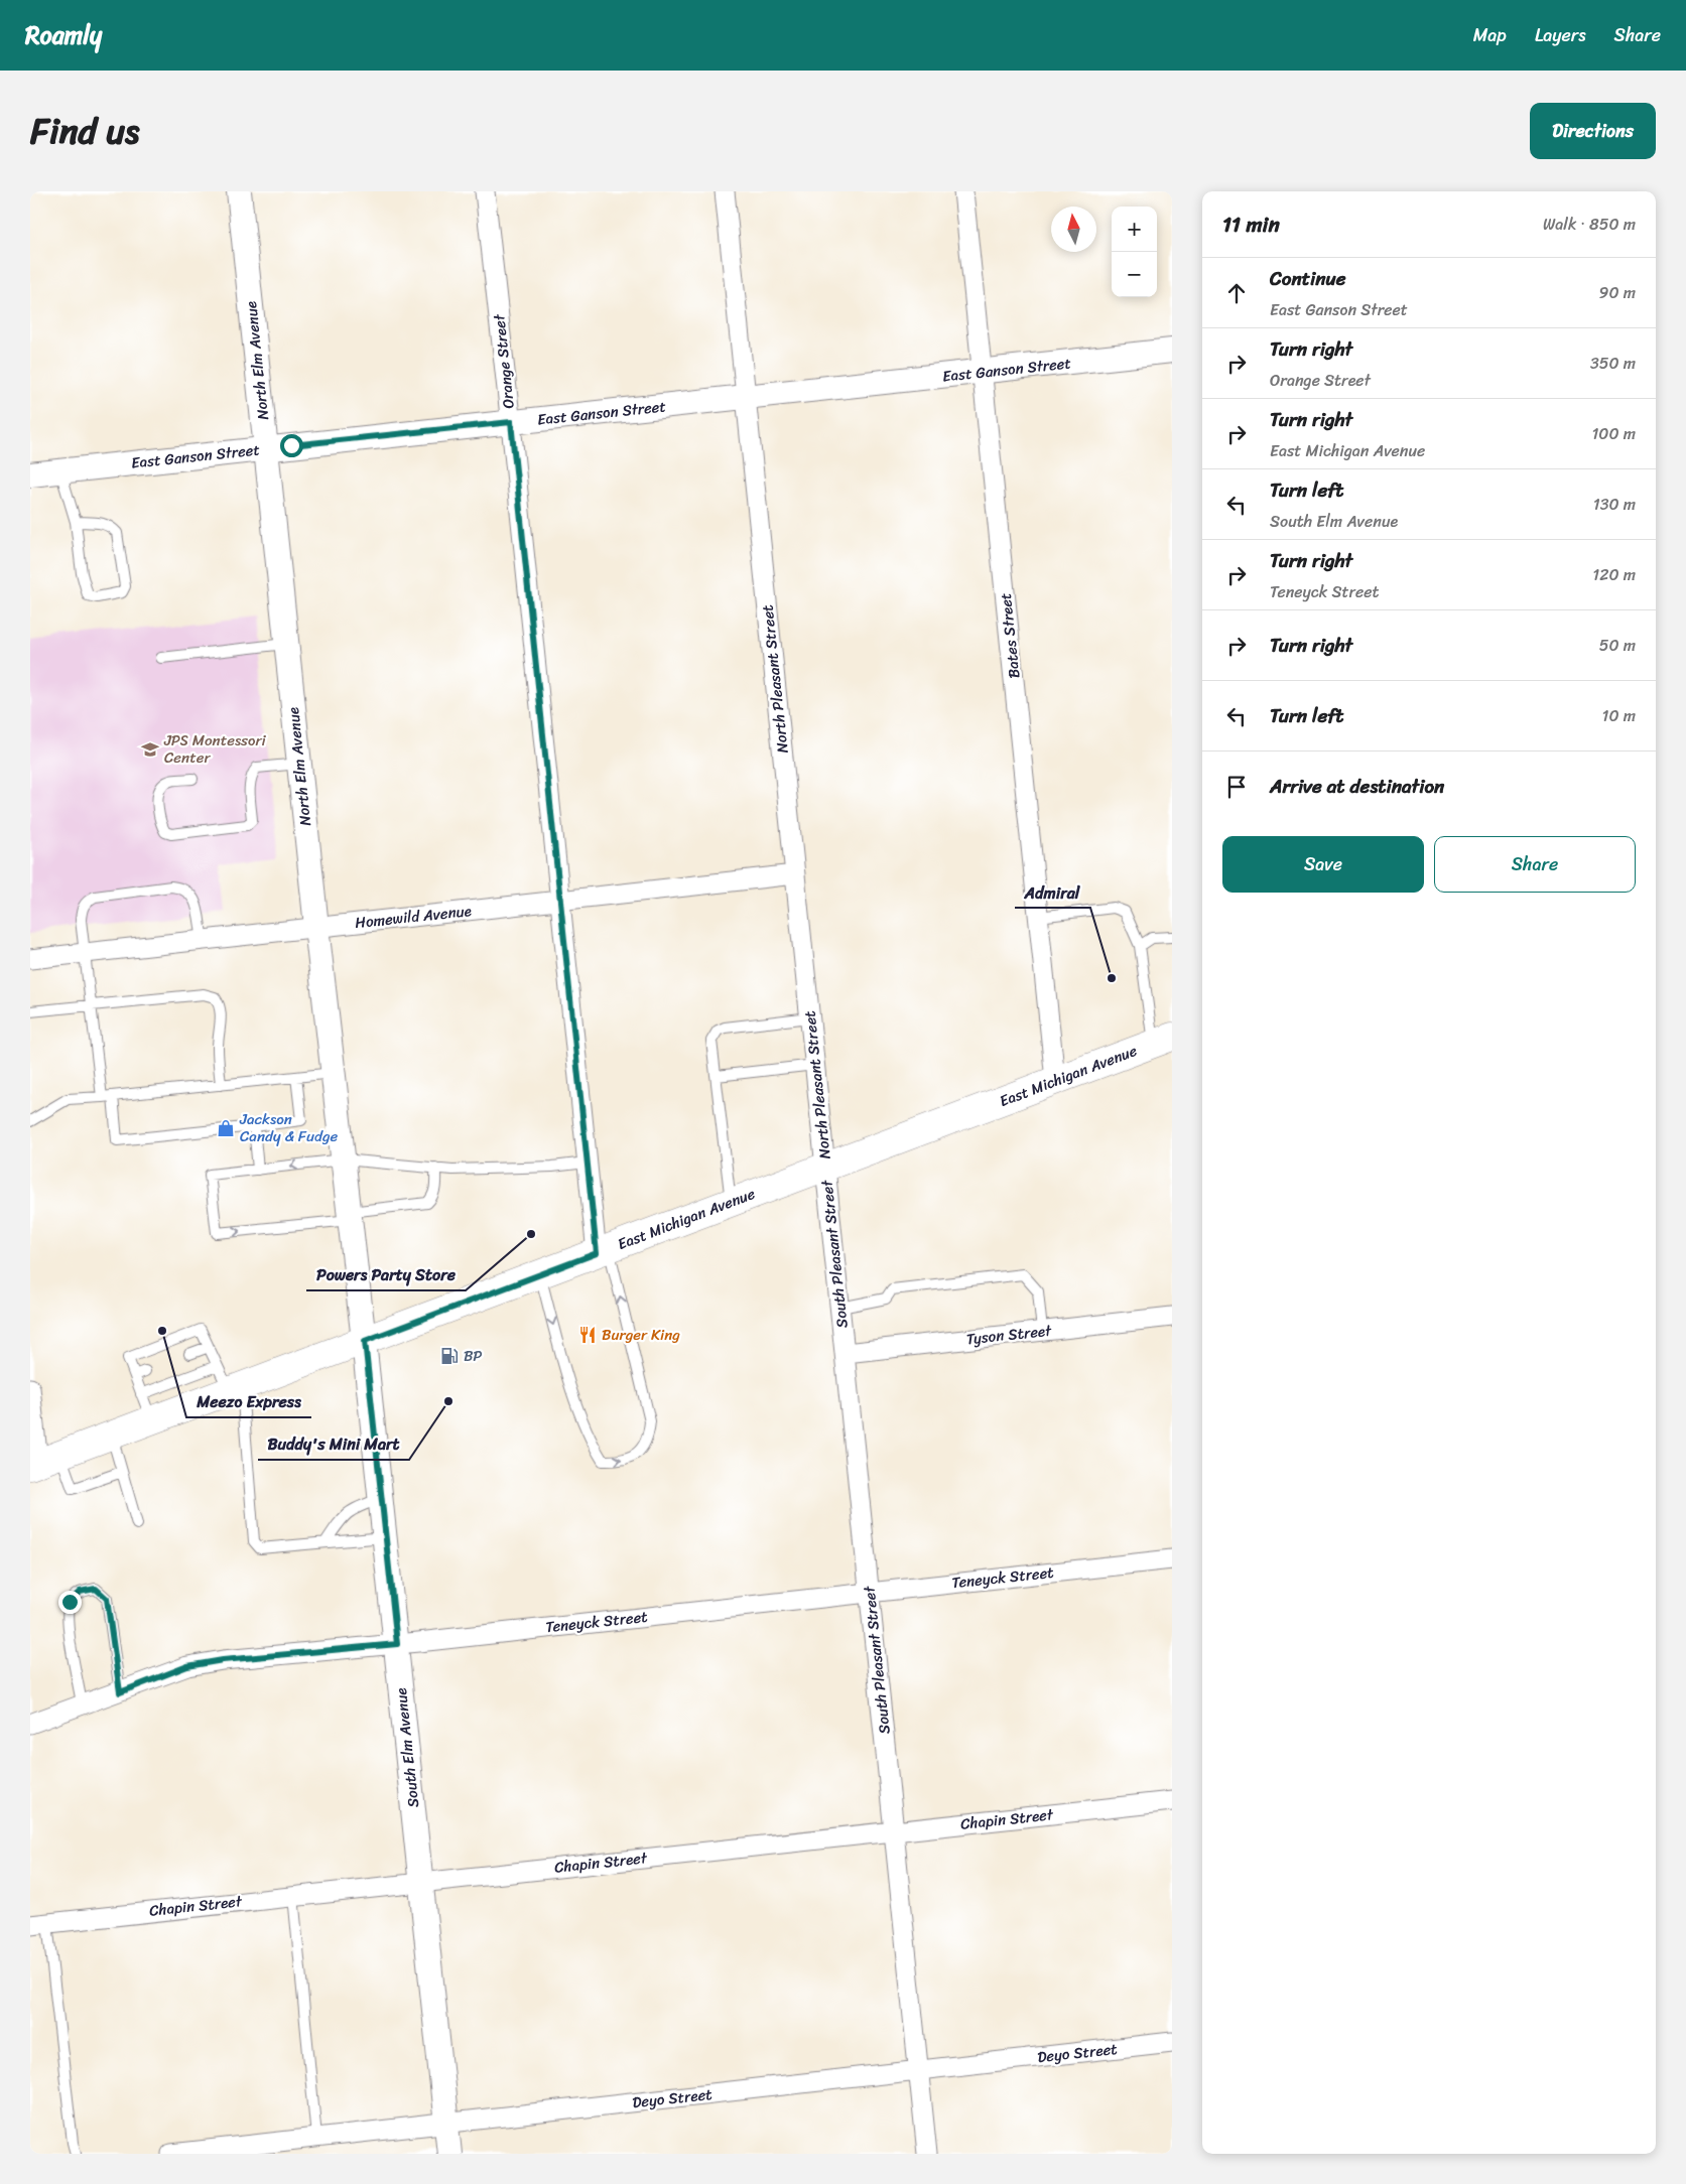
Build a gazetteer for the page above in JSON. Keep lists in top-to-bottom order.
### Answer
{
  "streets": {
    "main road": ["East Michigan Avenue"],
    "street": [
      "North Elm Avenue",
      "Orange Street",
      "East Ganson Street",
      "Bates Street",
      "North Pleasant Street",
      "Homewild Avenue",
      "South Pleasant Street",
      "Tyson Street",
      "Teneyck Street",
      "South Elm Avenue",
      "Chapin Street",
      "Deyo Street"
    ]
  },
  "crossings": [
    ["North Elm Avenue", "East Ganson Street"],
    ["North Elm Avenue", "Homewild Avenue"],
    ["North Elm Avenue", "East Michigan Avenue"],
    ["North Elm Avenue", "South Elm Avenue"],
    ["Orange Street", "East Ganson Street"],
    ["Orange Street", "Homewild Avenue"],
    ["Orange Street", "East Michigan Avenue"],
    ["East Ganson Street", "Bates Street"],
    ["East Ganson Street", "North Pleasant Street"],
    ["Bates Street", "East Michigan Avenue"],
    ["North Pleasant Street", "Homewild Avenue"],
    ["North Pleasant Street", "East Michigan Avenue"],
    ["North Pleasant Street", "South Pleasant Street"],
    ["East Michigan Avenue", "South Pleasant Street"],
    ["East Michigan Avenue", "South Elm Avenue"],
    ["South Pleasant Street", "Tyson Street"],
    ["South Pleasant Street", "Teneyck Street"],
    ["South Pleasant Street", "Chapin Street"],
    ["South Pleasant Street", "Deyo Street"],
    ["Teneyck Street", "South Elm Avenue"],
    ["South Elm Avenue", "Chapin Street"],
    ["South Elm Avenue", "Deyo Street"]
  ],
  "places": {
    "school or university": ["JPS Montessori Center"],
    "other": [
      "Admiral",
      "Powers Party Store",
      "Meezo Express",
      "Buddy's Mini Mart"
    ],
    "shop": ["Jackson Candy & Fudge"],
    "restaurant": ["Burger King"],
    "fuel station": ["BP"]
  },
  "north": "top",
  "page": {
    "header": "Roamly",
    "nav": ["Map", "Layers", "Share"],
    "title": "Find us",
    "buttons": [
      "Directions",
      ["Save", "Share"]
    ],
    "heading": ["11 min", "Walk · 850 m"],
    "map_buttons": ["+", "−"],
    "list": [
      ["Continue", "East Ganson Street", "90 m"],
      ["Turn right", "Orange Street", "350 m"],
      ["Turn right", "East Michigan Avenue", "100 m"],
      ["Turn left", "South Elm Avenue", "130 m"],
      ["Turn right", "Teneyck Street", "120 m"],
      ["Turn right", "50 m"],
      ["Turn left", "10 m"],
      "Arrive at destination"
    ]
  }
}
